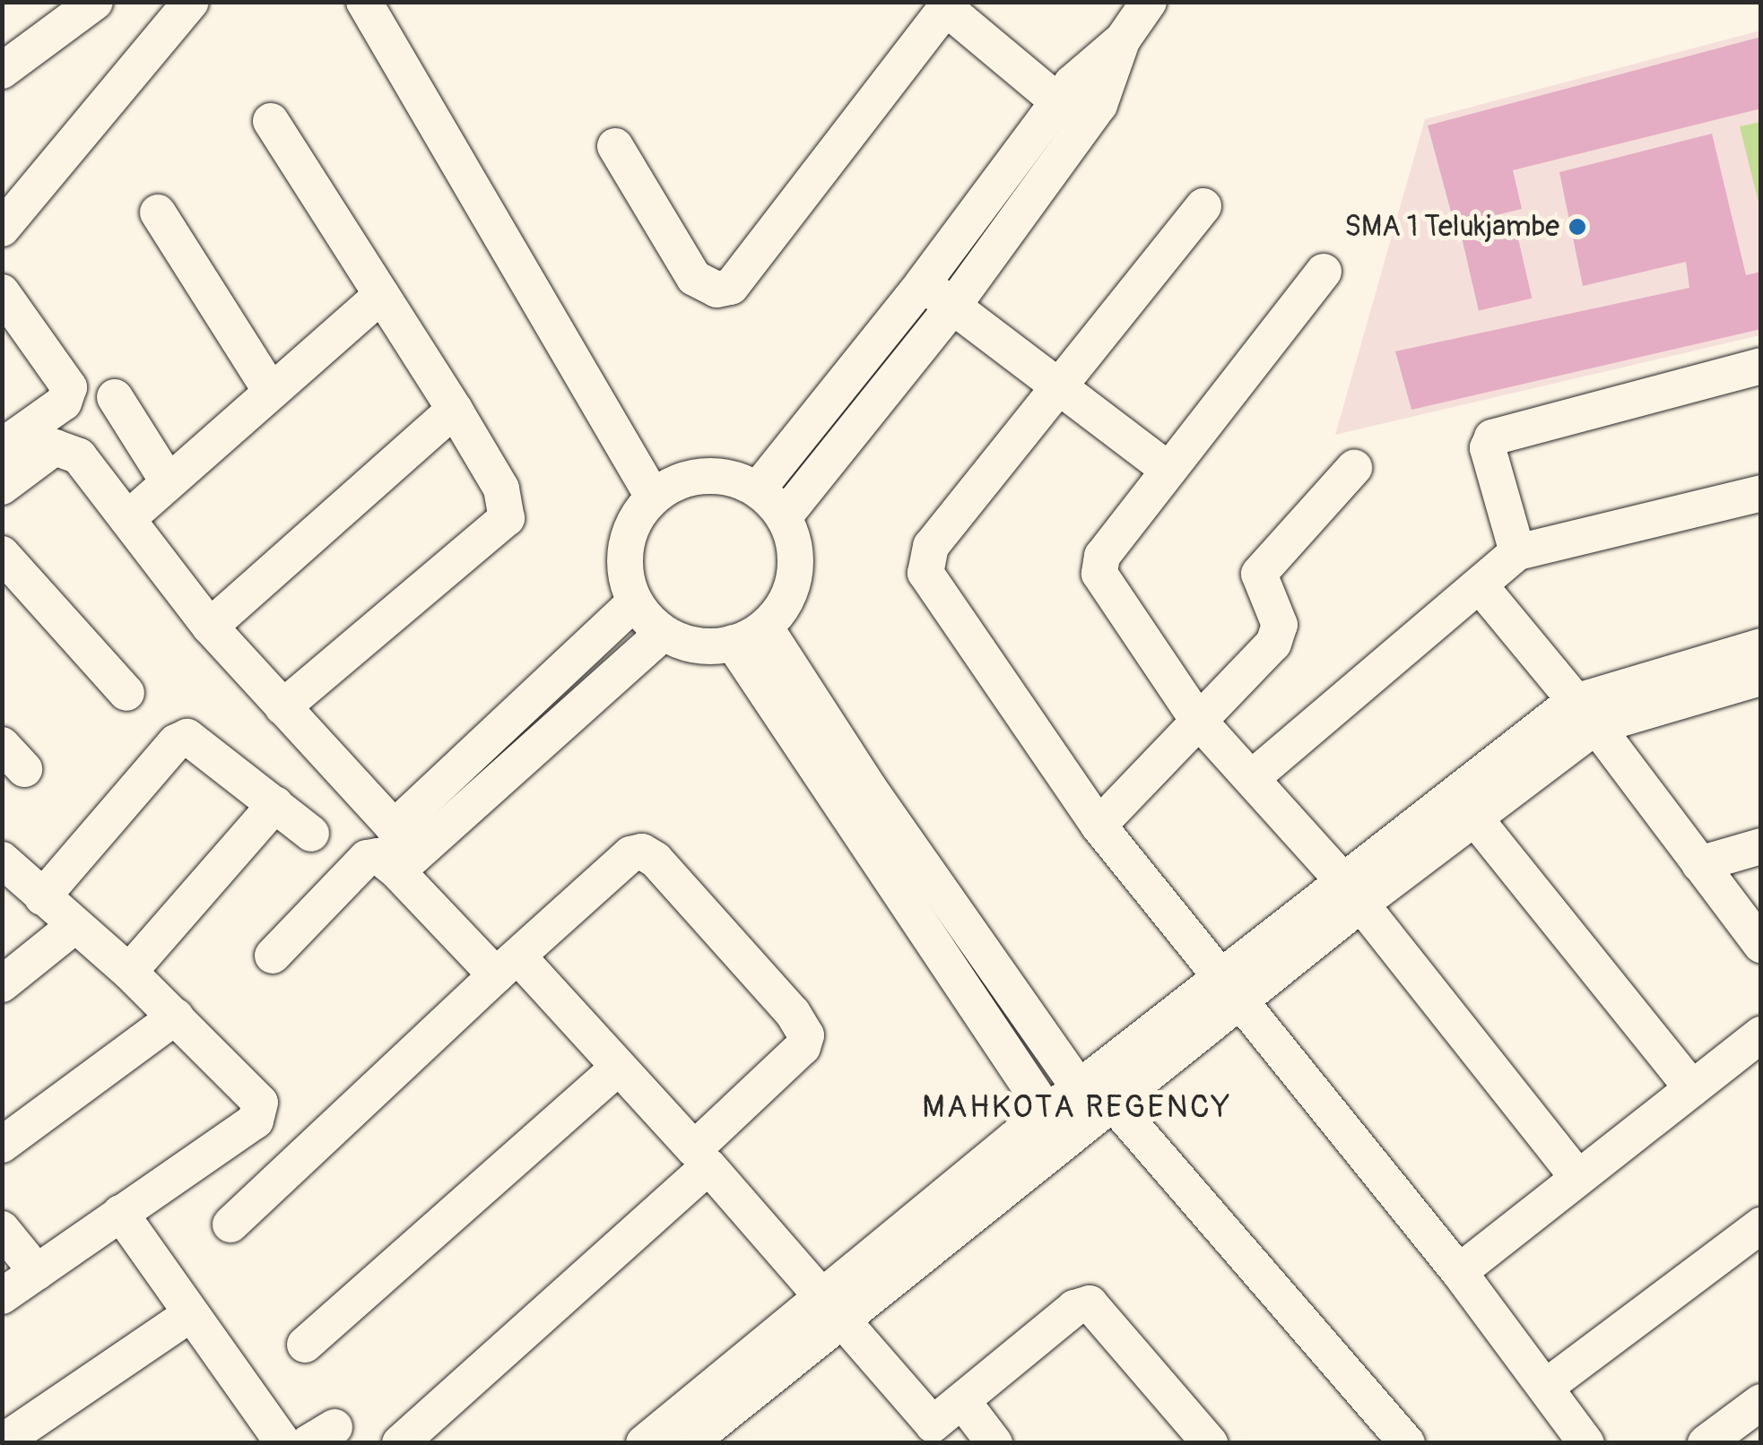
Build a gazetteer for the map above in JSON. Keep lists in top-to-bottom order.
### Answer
{
  "districts": ["MAHKOTA REGENCY"],
  "places": ["SMA 1 Telukjambe"]
}
